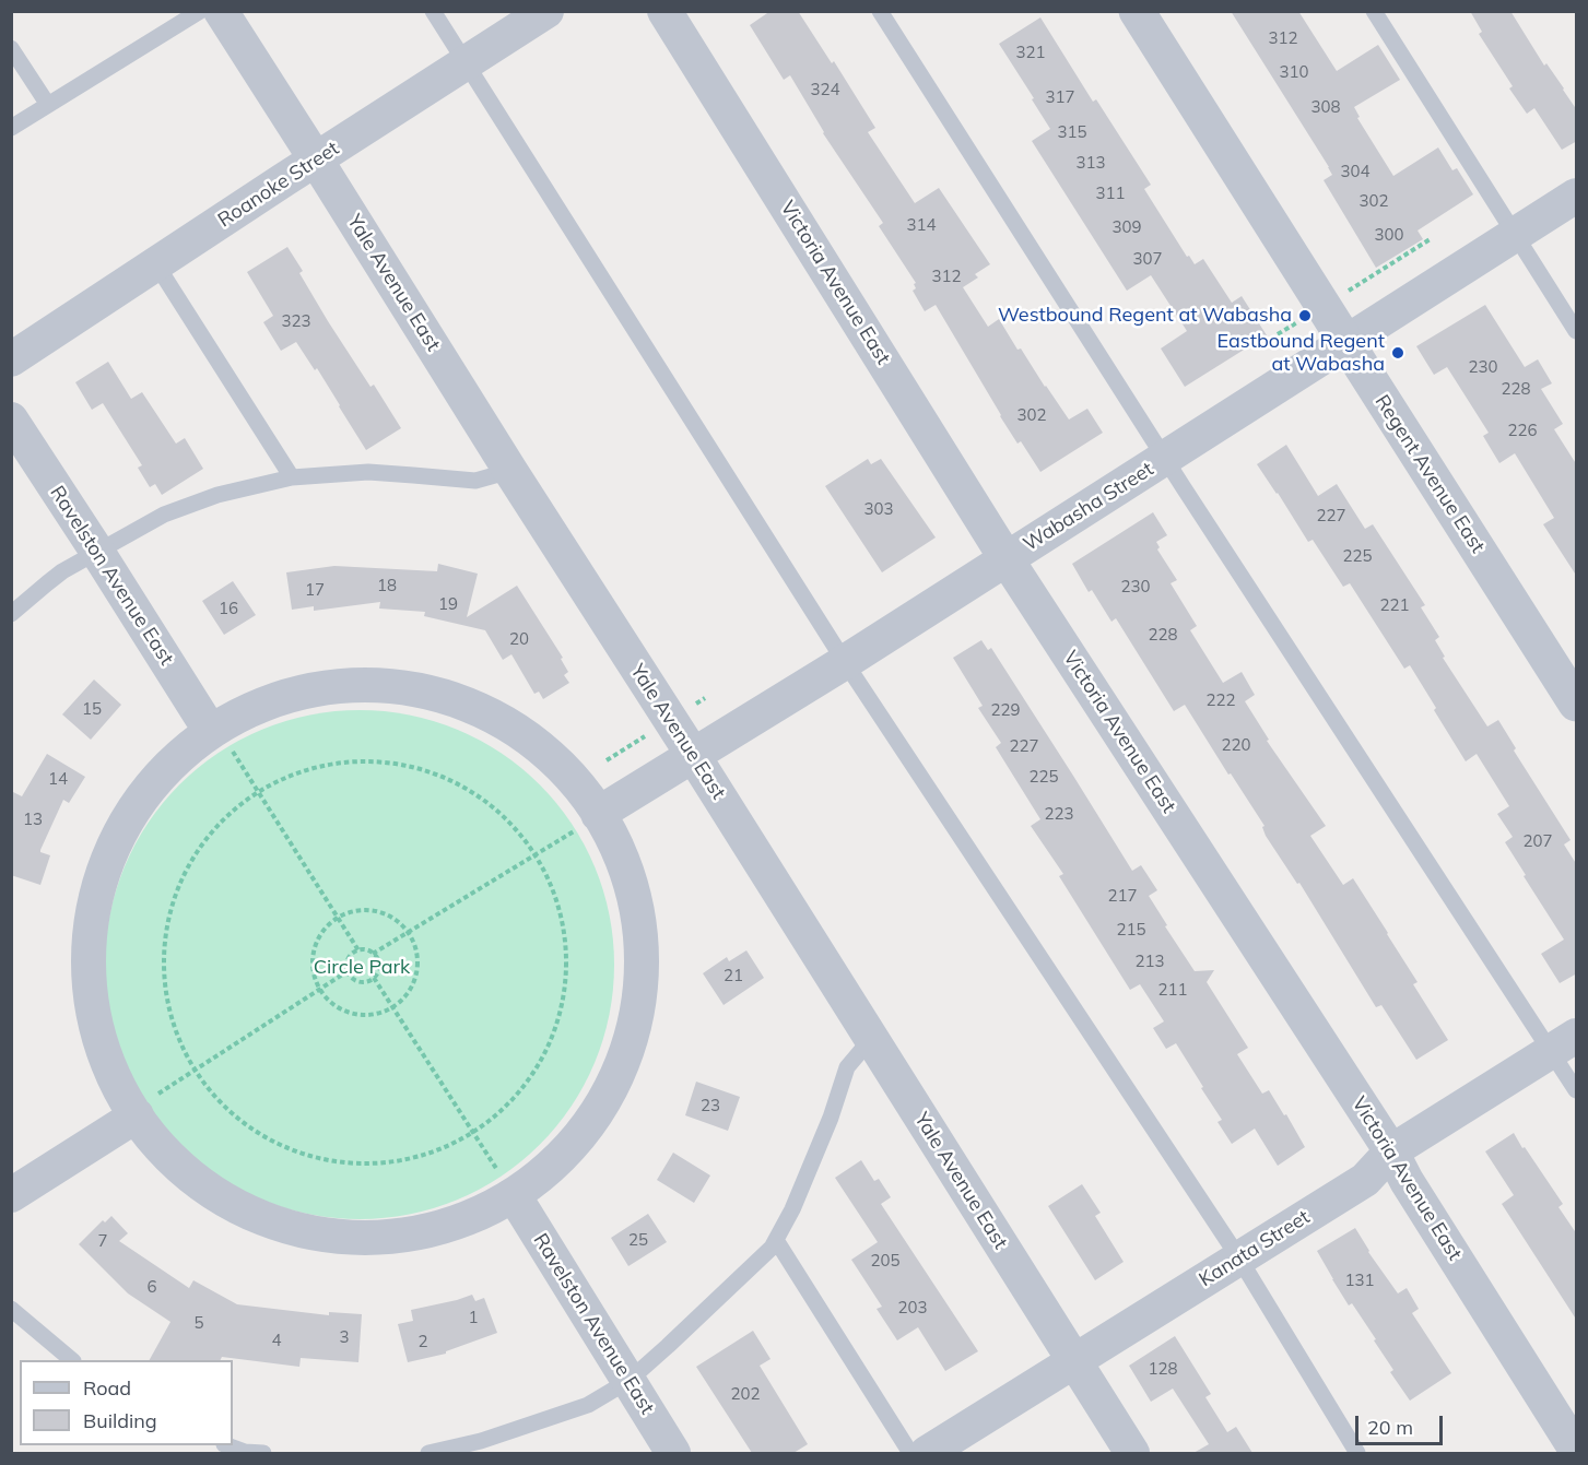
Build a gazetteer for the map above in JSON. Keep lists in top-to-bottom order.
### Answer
{
  "streets": {
    "street": [
      "Roanoke Street",
      "Yale Avenue East",
      "Victoria Avenue East",
      "Regent Avenue East",
      "Wabasha Street",
      "Ravelston Avenue East",
      "Kanata Street"
    ]
  },
  "crossings": [
    ["Roanoke Street", "Yale Avenue East"],
    ["Yale Avenue East", "Wabasha Street"],
    ["Yale Avenue East", "Kanata Street"],
    ["Victoria Avenue East", "Wabasha Street"],
    ["Victoria Avenue East", "Kanata Street"],
    ["Regent Avenue East", "Wabasha Street"]
  ],
  "parks": ["Circle Park"],
  "places": ["Westbound Regent at Wabasha", "Eastbound Regent at Wabasha"],
  "house_numbers": [
    "312",
    "321",
    "310",
    "324",
    "317",
    "308",
    "315",
    "313",
    "304",
    "311",
    "302",
    "314",
    "309",
    "300",
    "307",
    "312",
    "323",
    "230",
    "228",
    "302",
    "226",
    "303",
    "227",
    "225",
    "18",
    "230",
    "17",
    "19",
    "221",
    "16",
    "228",
    "20",
    "222",
    "15",
    "229",
    "220",
    "227",
    "225",
    "14",
    "223",
    "13",
    "207",
    "217",
    "215",
    "213",
    "21",
    "211",
    "23",
    "25",
    "7",
    "205",
    "131",
    "6",
    "203",
    "1",
    "5",
    "3",
    "4",
    "2",
    "128",
    "202"
  ],
  "legend": ["Road", "Building"],
  "scale_bar": "20 m"
}
